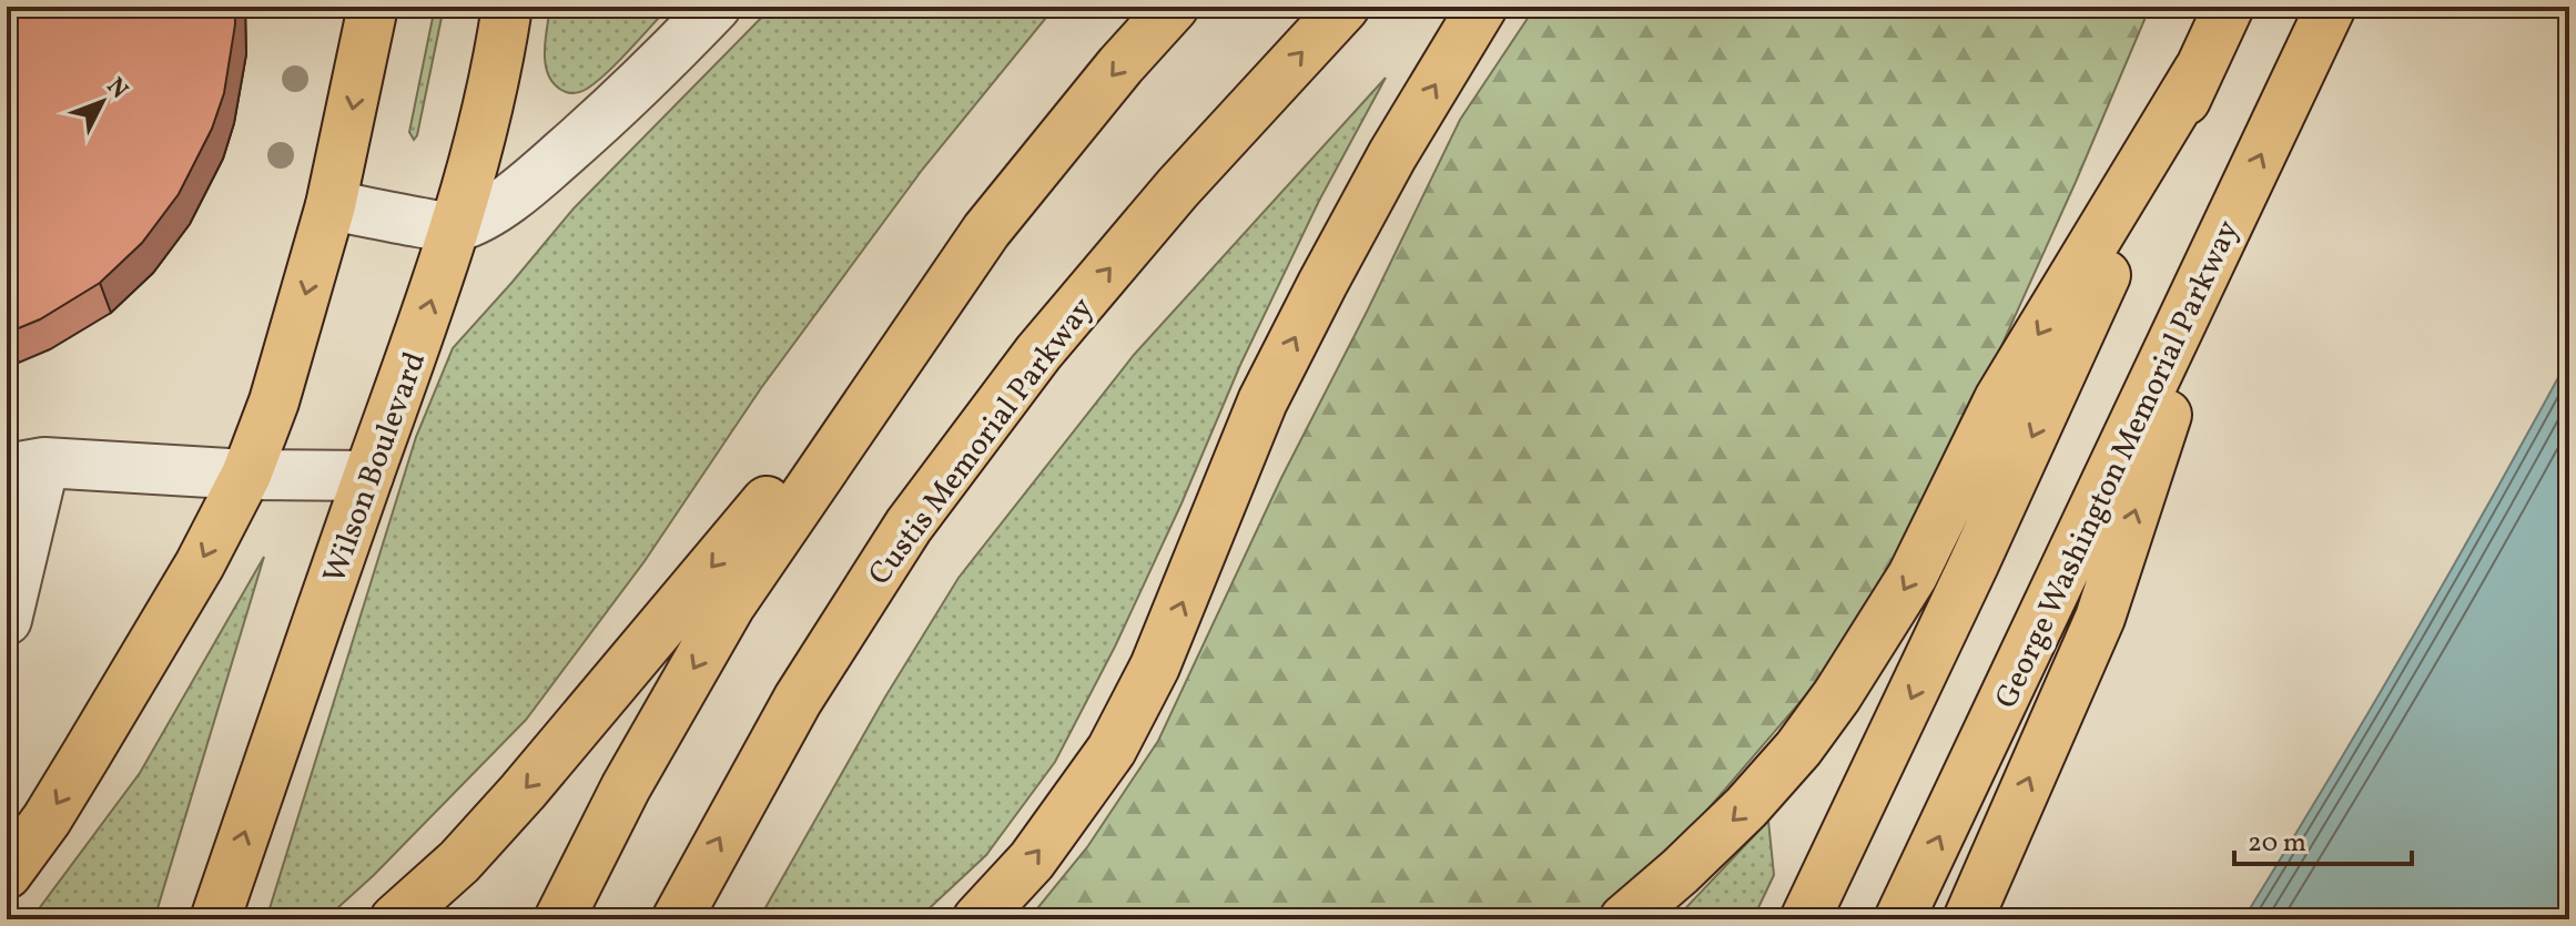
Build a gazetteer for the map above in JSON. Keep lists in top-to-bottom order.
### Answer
{
  "streets": {
    "main road": ["Custis Memorial Parkway", "George Washington Memorial Parkway", "Wilson Boulevard"]
  },
  "scale_bar": "20 m",
  "north": "top right"
}
